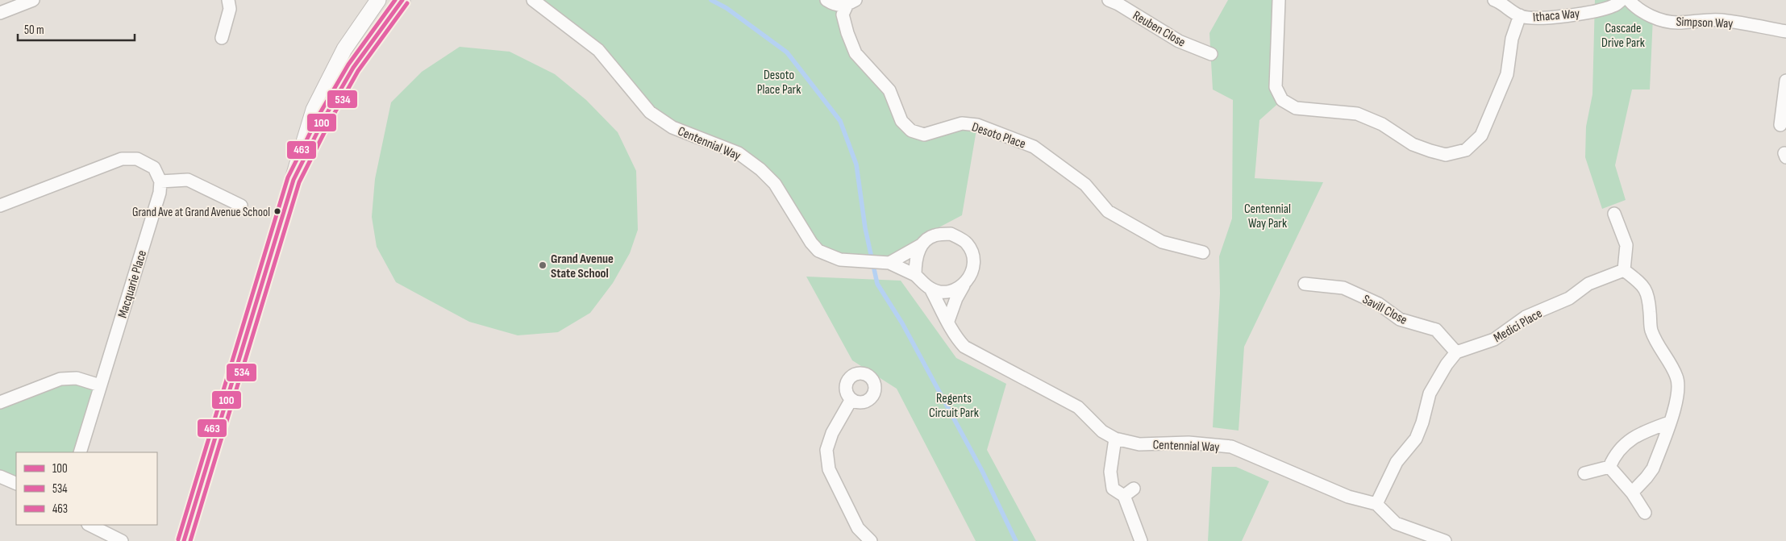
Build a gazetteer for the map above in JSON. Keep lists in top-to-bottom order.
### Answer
{
  "streets": {
    "street": [
      "Ithaca Way",
      "Simpson Way",
      "Reuben Close",
      "Desoto Place",
      "Centennial Way",
      "Macquarie Place",
      "Savill Close",
      "Medici Place"
    ]
  },
  "crossings": [
    ["Savill Close", "Medici Place"]
  ],
  "parks": [
    "Cascade Drive Park",
    "Desoto Place Park",
    "Centennial Way Park",
    "Regents Circuit Park"
  ],
  "places": ["Grand Ave at Grand Avenue School", "Grand Avenue State School"],
  "lines": ["transit line 100", "transit line 463", "transit line 534"],
  "legend": ["100", "534", "463"],
  "scale_bar": "50 m"
}
